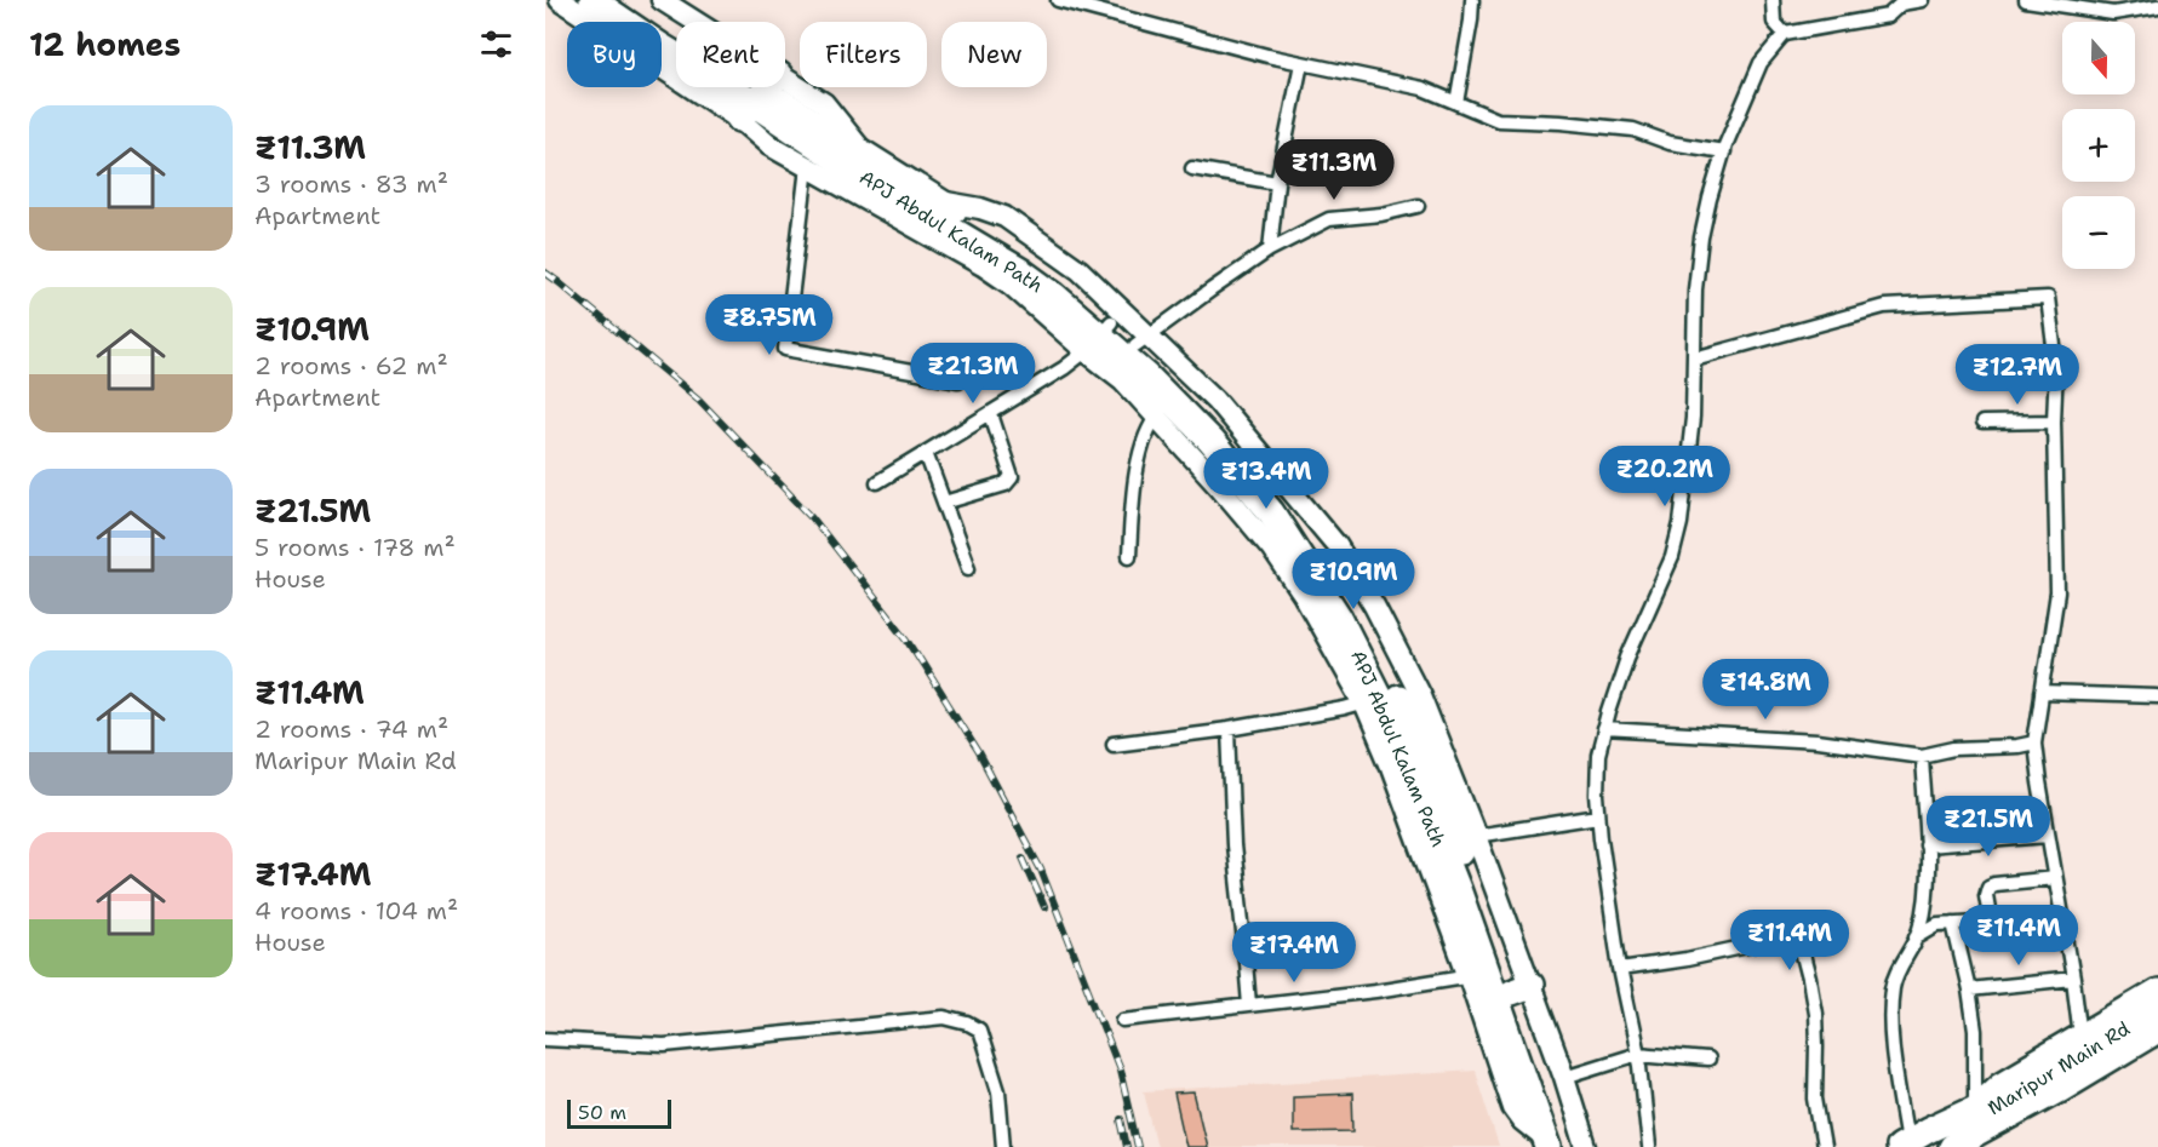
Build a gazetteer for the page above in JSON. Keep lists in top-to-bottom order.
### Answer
{
  "streets": {
    "highway": ["APJ Abdul Kalam Path"],
    "main road": ["Maripur Main Rd"]
  },
  "scale_bar": "50 m",
  "north": "bottom",
  "page": {
    "heading": "12 homes",
    "map_buttons": ["+", "−"],
    "chip": [
      "Buy",
      "Rent",
      "Filters",
      "New"
    ],
    "list": [
      {
        "name": "₹11.3M",
        "note": "3 rooms · 83 m² · Apartment"
      },
      {
        "name": "₹10.9M",
        "note": "2 rooms · 62 m² · Apartment"
      },
      {
        "name": "₹21.5M",
        "note": "5 rooms · 178 m² · House"
      },
      {
        "name": "₹11.4M",
        "note": "2 rooms · 74 m² · Maripur Main Rd"
      },
      {
        "name": "₹17.4M",
        "note": "4 rooms · 104 m² · House"
      }
    ],
    "price": [
      "₹11.3M",
      "₹8.75M",
      "₹21.3M",
      "₹12.7M",
      "₹20.2M",
      "₹13.4M",
      "₹10.9M",
      "₹14.8M",
      "₹21.5M",
      "₹11.4M",
      "₹11.4M",
      "₹17.4M"
    ],
    "scale": "50 m"
  }
}
